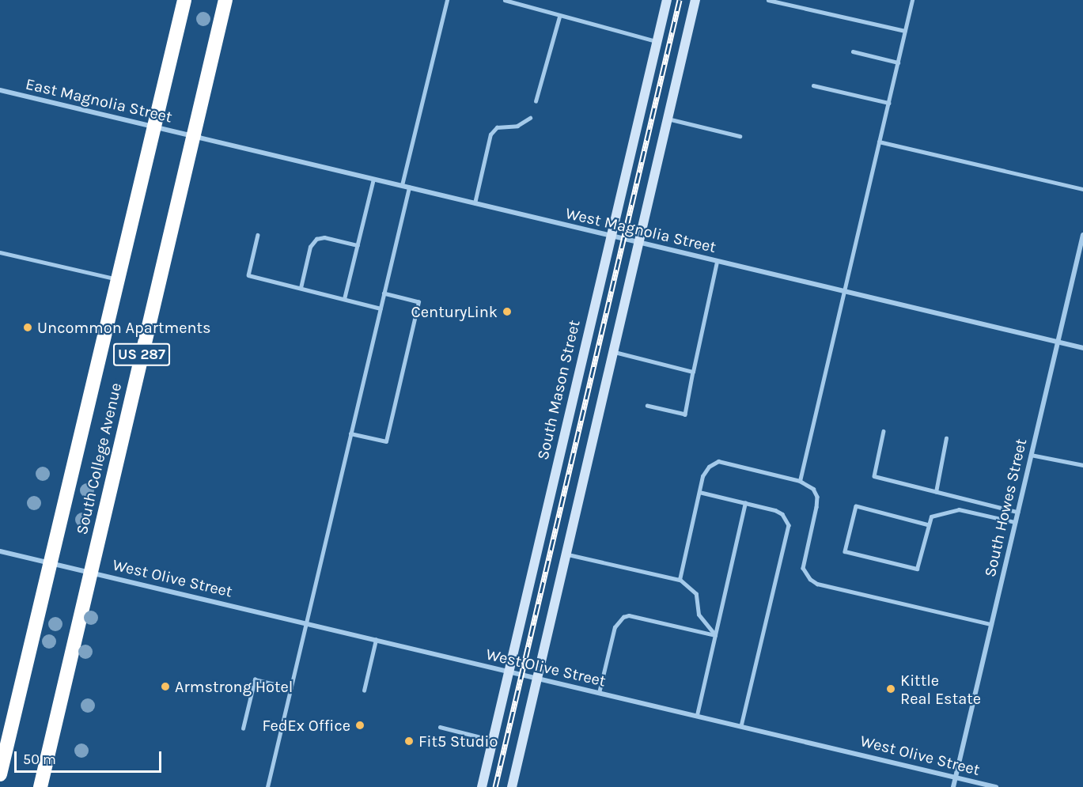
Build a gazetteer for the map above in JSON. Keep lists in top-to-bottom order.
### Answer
{
  "streets": {
    "highway": ["US 287", "South College Avenue"],
    "street": [
      "East Magnolia Street",
      "West Magnolia Street",
      "South Mason Street",
      "South Howes Street",
      "West Olive Street"
    ]
  },
  "crossings": [
    ["East Magnolia Street", "West Magnolia Street"],
    ["East Magnolia Street", "South College Avenue"],
    ["West Magnolia Street", "South Mason Street"],
    ["West Magnolia Street", "South College Avenue"],
    ["West Magnolia Street", "South Howes Street"],
    ["South Mason Street", "West Olive Street"],
    ["South College Avenue", "West Olive Street"],
    ["South Howes Street", "West Olive Street"]
  ],
  "places": [
    "CenturyLink",
    "Uncommon Apartments",
    "Armstrong Hotel",
    "Kittle Real Estate",
    "FedEx Office",
    "Fit5 Studio"
  ],
  "scale_bar": "50 m"
}
